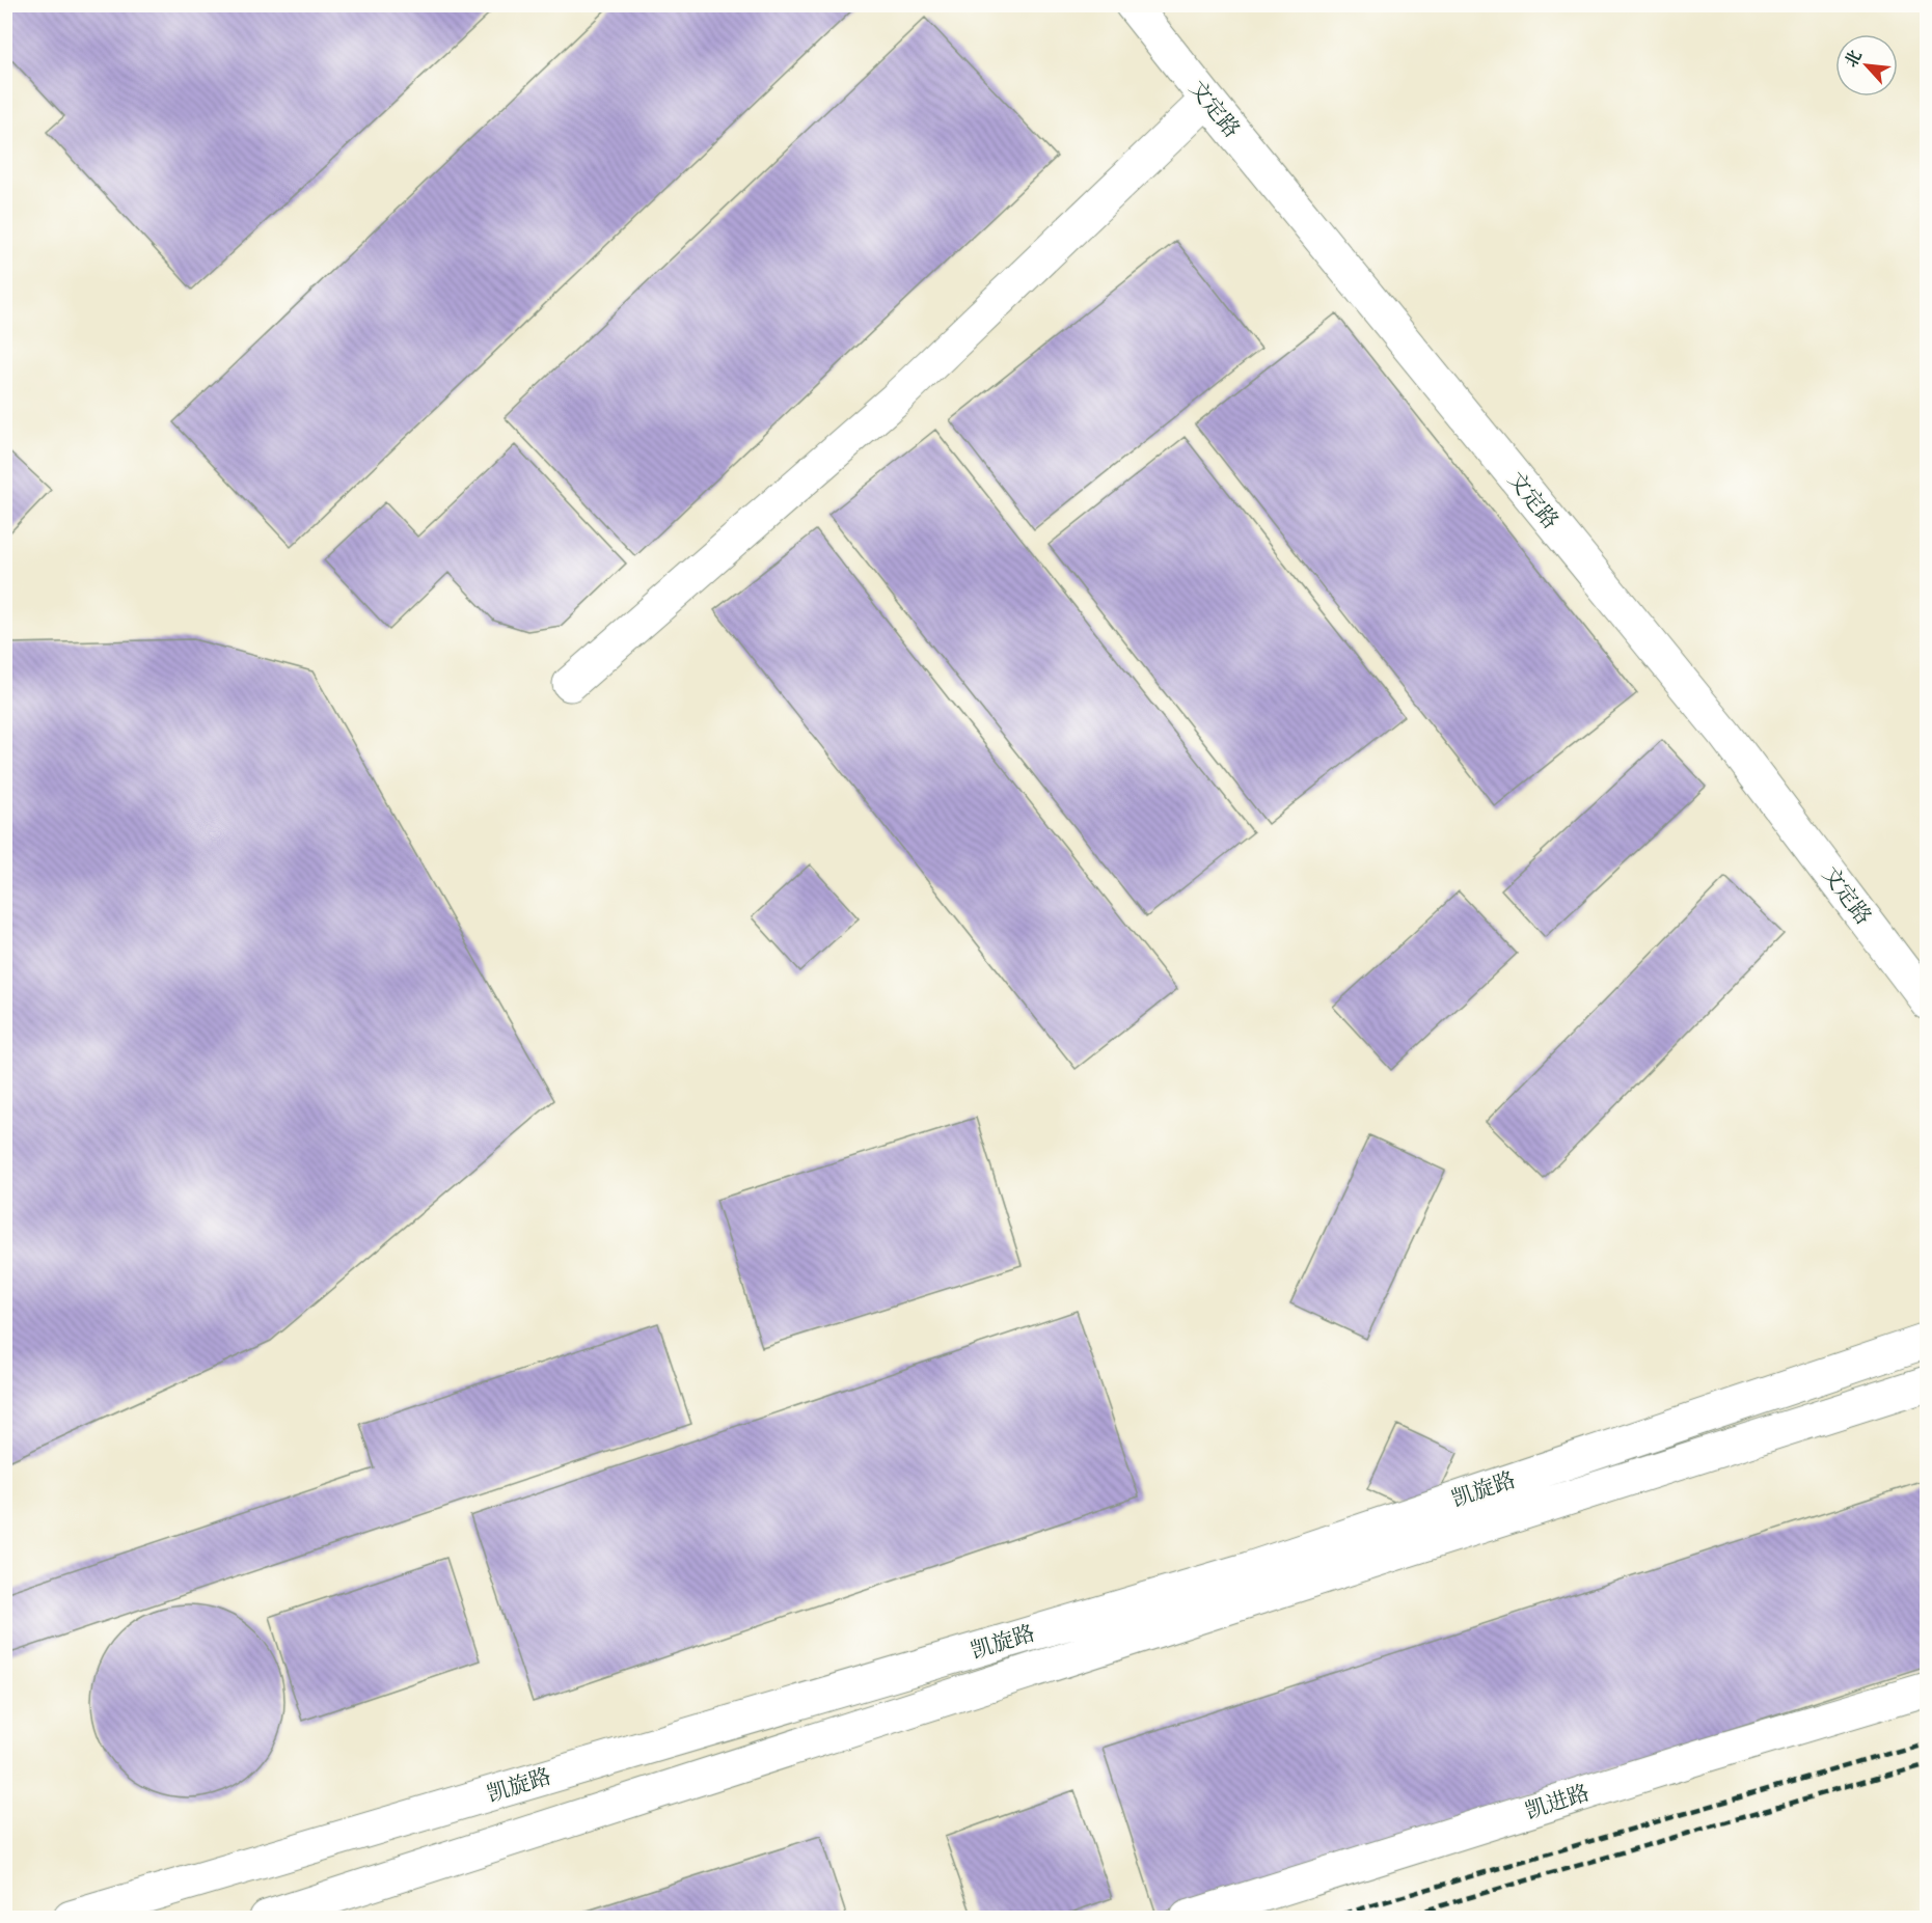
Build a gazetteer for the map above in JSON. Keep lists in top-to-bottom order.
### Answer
{
  "streets": {
    "street": ["文定路", "凯旋路", "凯进路"]
  },
  "north": "top left"
}
